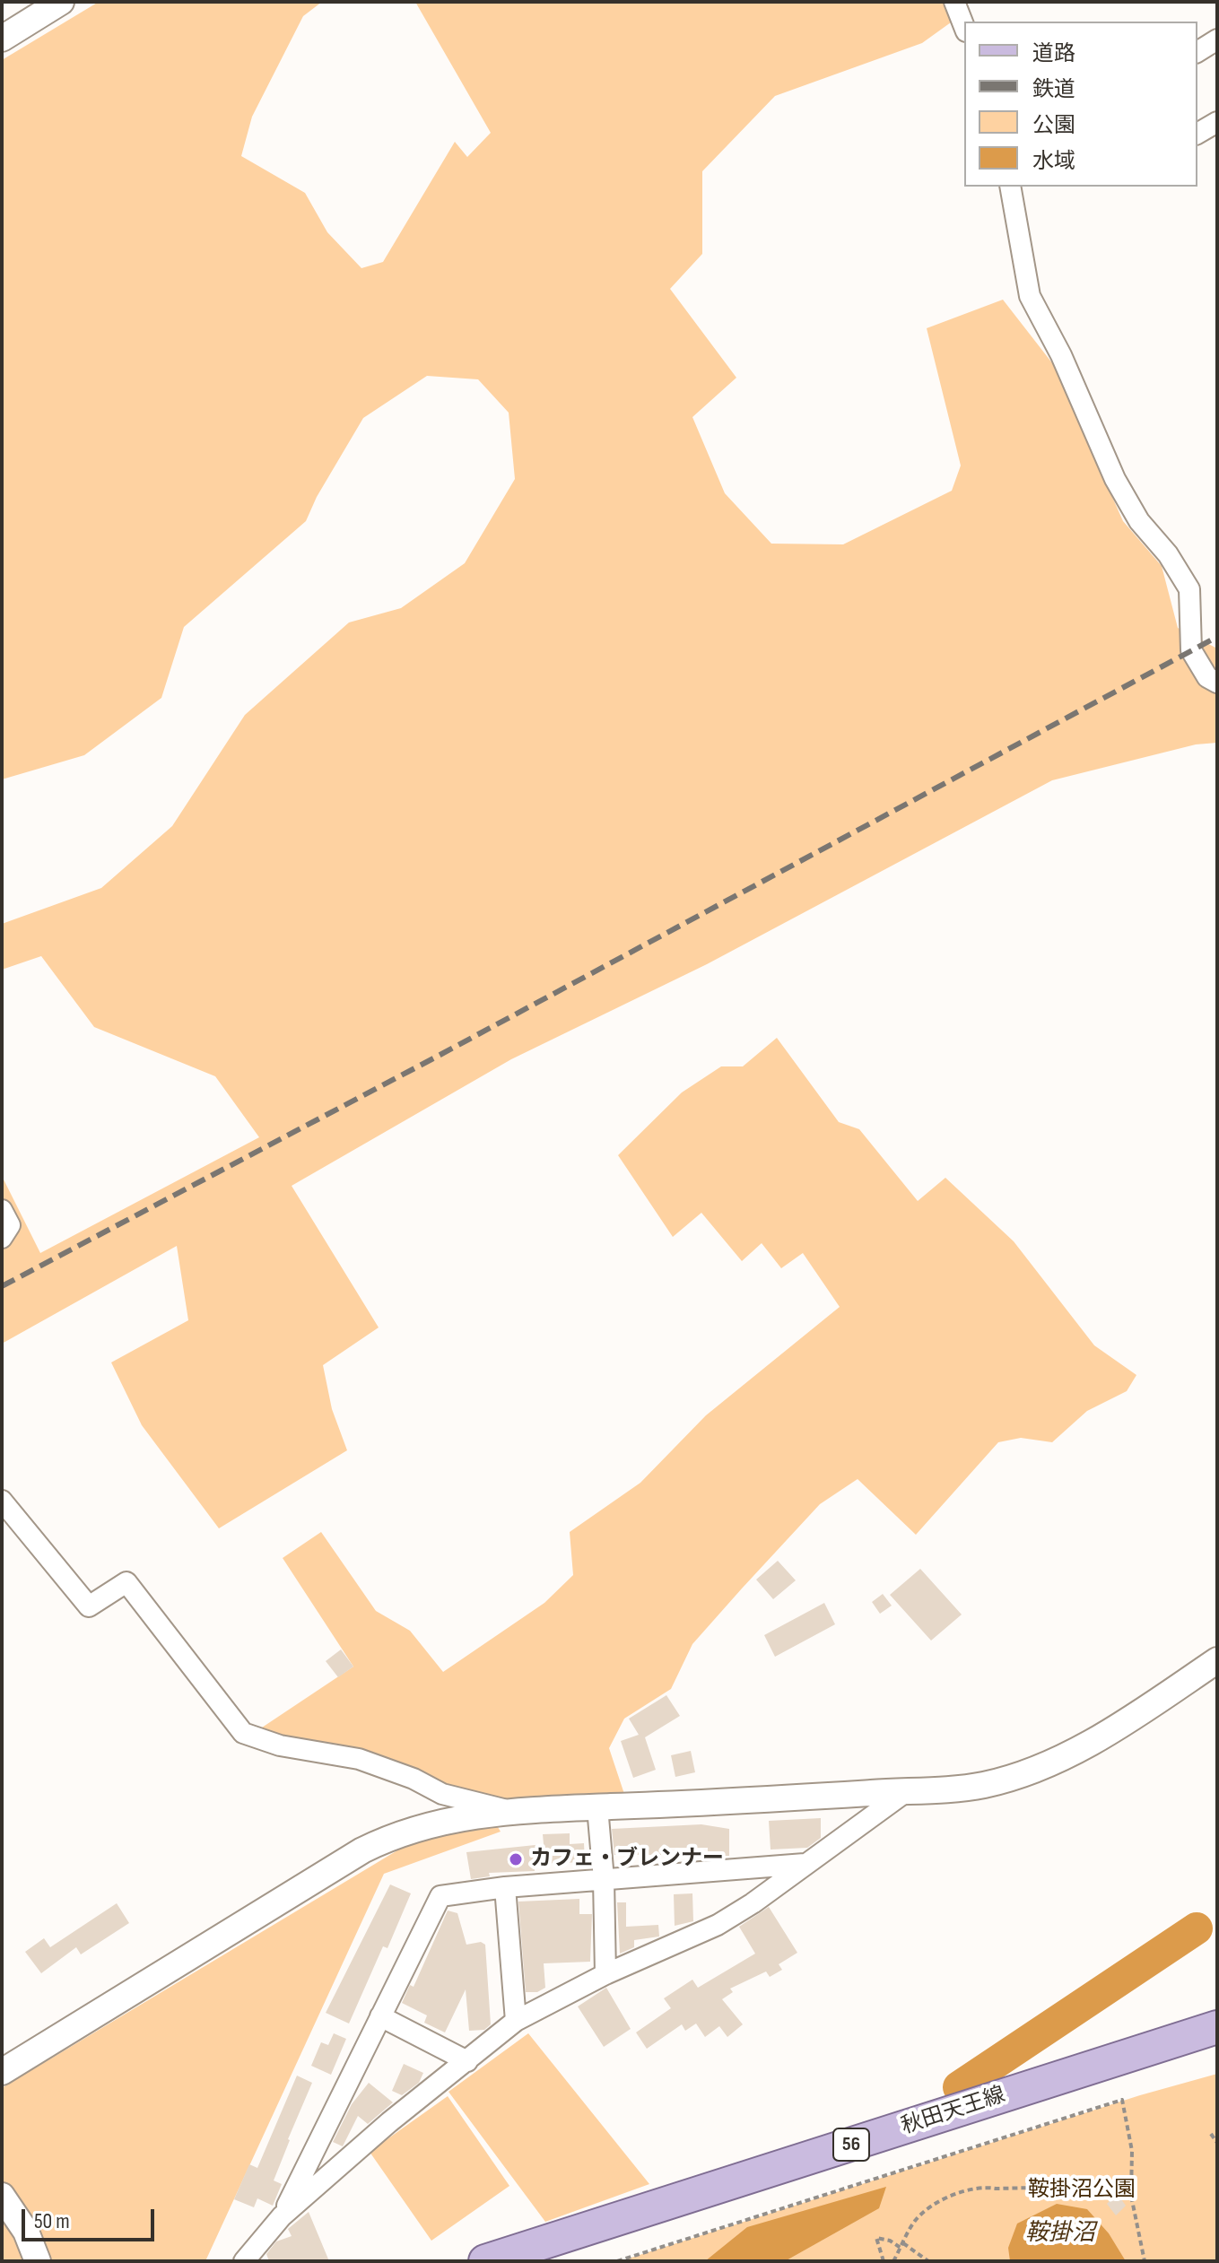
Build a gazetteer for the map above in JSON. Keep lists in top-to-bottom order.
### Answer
{
  "streets": {
    "main road": ["秋田天王線", "56"]
  },
  "water": ["鞍掛沼"],
  "parks": ["鞍掛沼公園"],
  "places": ["カフェ・ブレンナー"],
  "legend": [
    "道路",
    "鉄道",
    "公園",
    "水域"
  ],
  "scale_bar": "50 m"
}
